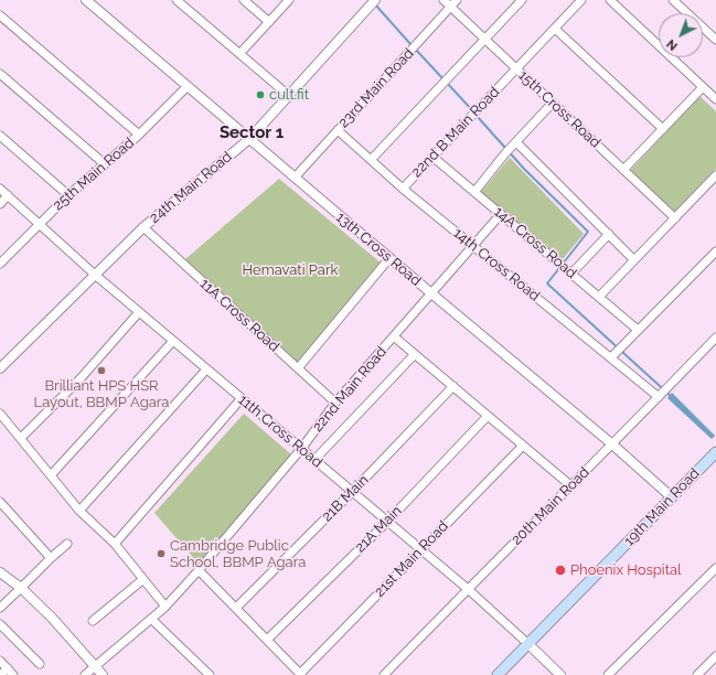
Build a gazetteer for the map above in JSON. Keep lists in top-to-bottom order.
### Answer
{
  "streets": {
    "main road": ["19th Main Road"],
    "street": [
      "23rd Main Road",
      "15th Cross Road",
      "22nd B Main Road",
      "25th Main Road",
      "24th Main Road",
      "14A Cross Road",
      "13th Cross Road",
      "14th Cross Road",
      "11A Cross Road",
      "22nd Main Road",
      "11th Cross Road",
      "21B Main",
      "20th Main Road",
      "21A Main",
      "21st Main Road"
    ]
  },
  "crossings": [
    ["23rd Main Road", "15th Cross Road"],
    ["23rd Main Road", "13th Cross Road"],
    ["23rd Main Road", "14th Cross Road"],
    ["15th Cross Road", "22nd B Main Road"],
    ["22nd B Main Road", "14A Cross Road"],
    ["22nd B Main Road", "14th Cross Road"],
    ["25th Main Road", "13th Cross Road"],
    ["25th Main Road", "11th Cross Road"],
    ["24th Main Road", "13th Cross Road"],
    ["24th Main Road", "11A Cross Road"],
    ["24th Main Road", "11th Cross Road"],
    ["14A Cross Road", "22nd Main Road"],
    ["13th Cross Road", "22nd Main Road"],
    ["13th Cross Road", "20th Main Road"],
    ["13th Cross Road", "19th Main Road"],
    ["14th Cross Road", "22nd Main Road"],
    ["14th Cross Road", "20th Main Road"],
    ["11A Cross Road", "22nd Main Road"],
    ["22nd Main Road", "11th Cross Road"],
    ["11th Cross Road", "21B Main"],
    ["11th Cross Road", "20th Main Road"],
    ["11th Cross Road", "19th Main Road"],
    ["11th Cross Road", "21A Main"],
    ["11th Cross Road", "21st Main Road"]
  ],
  "districts": ["Sector 1"],
  "parks": ["Hemavati Park"],
  "places": [
    "cult.fit",
    "Brilliant HPS HSR Layout, BBMP Agara",
    "Cambridge Public School, BBMP Agara",
    "Phoenix Hospital"
  ],
  "north": "bottom left"
}
